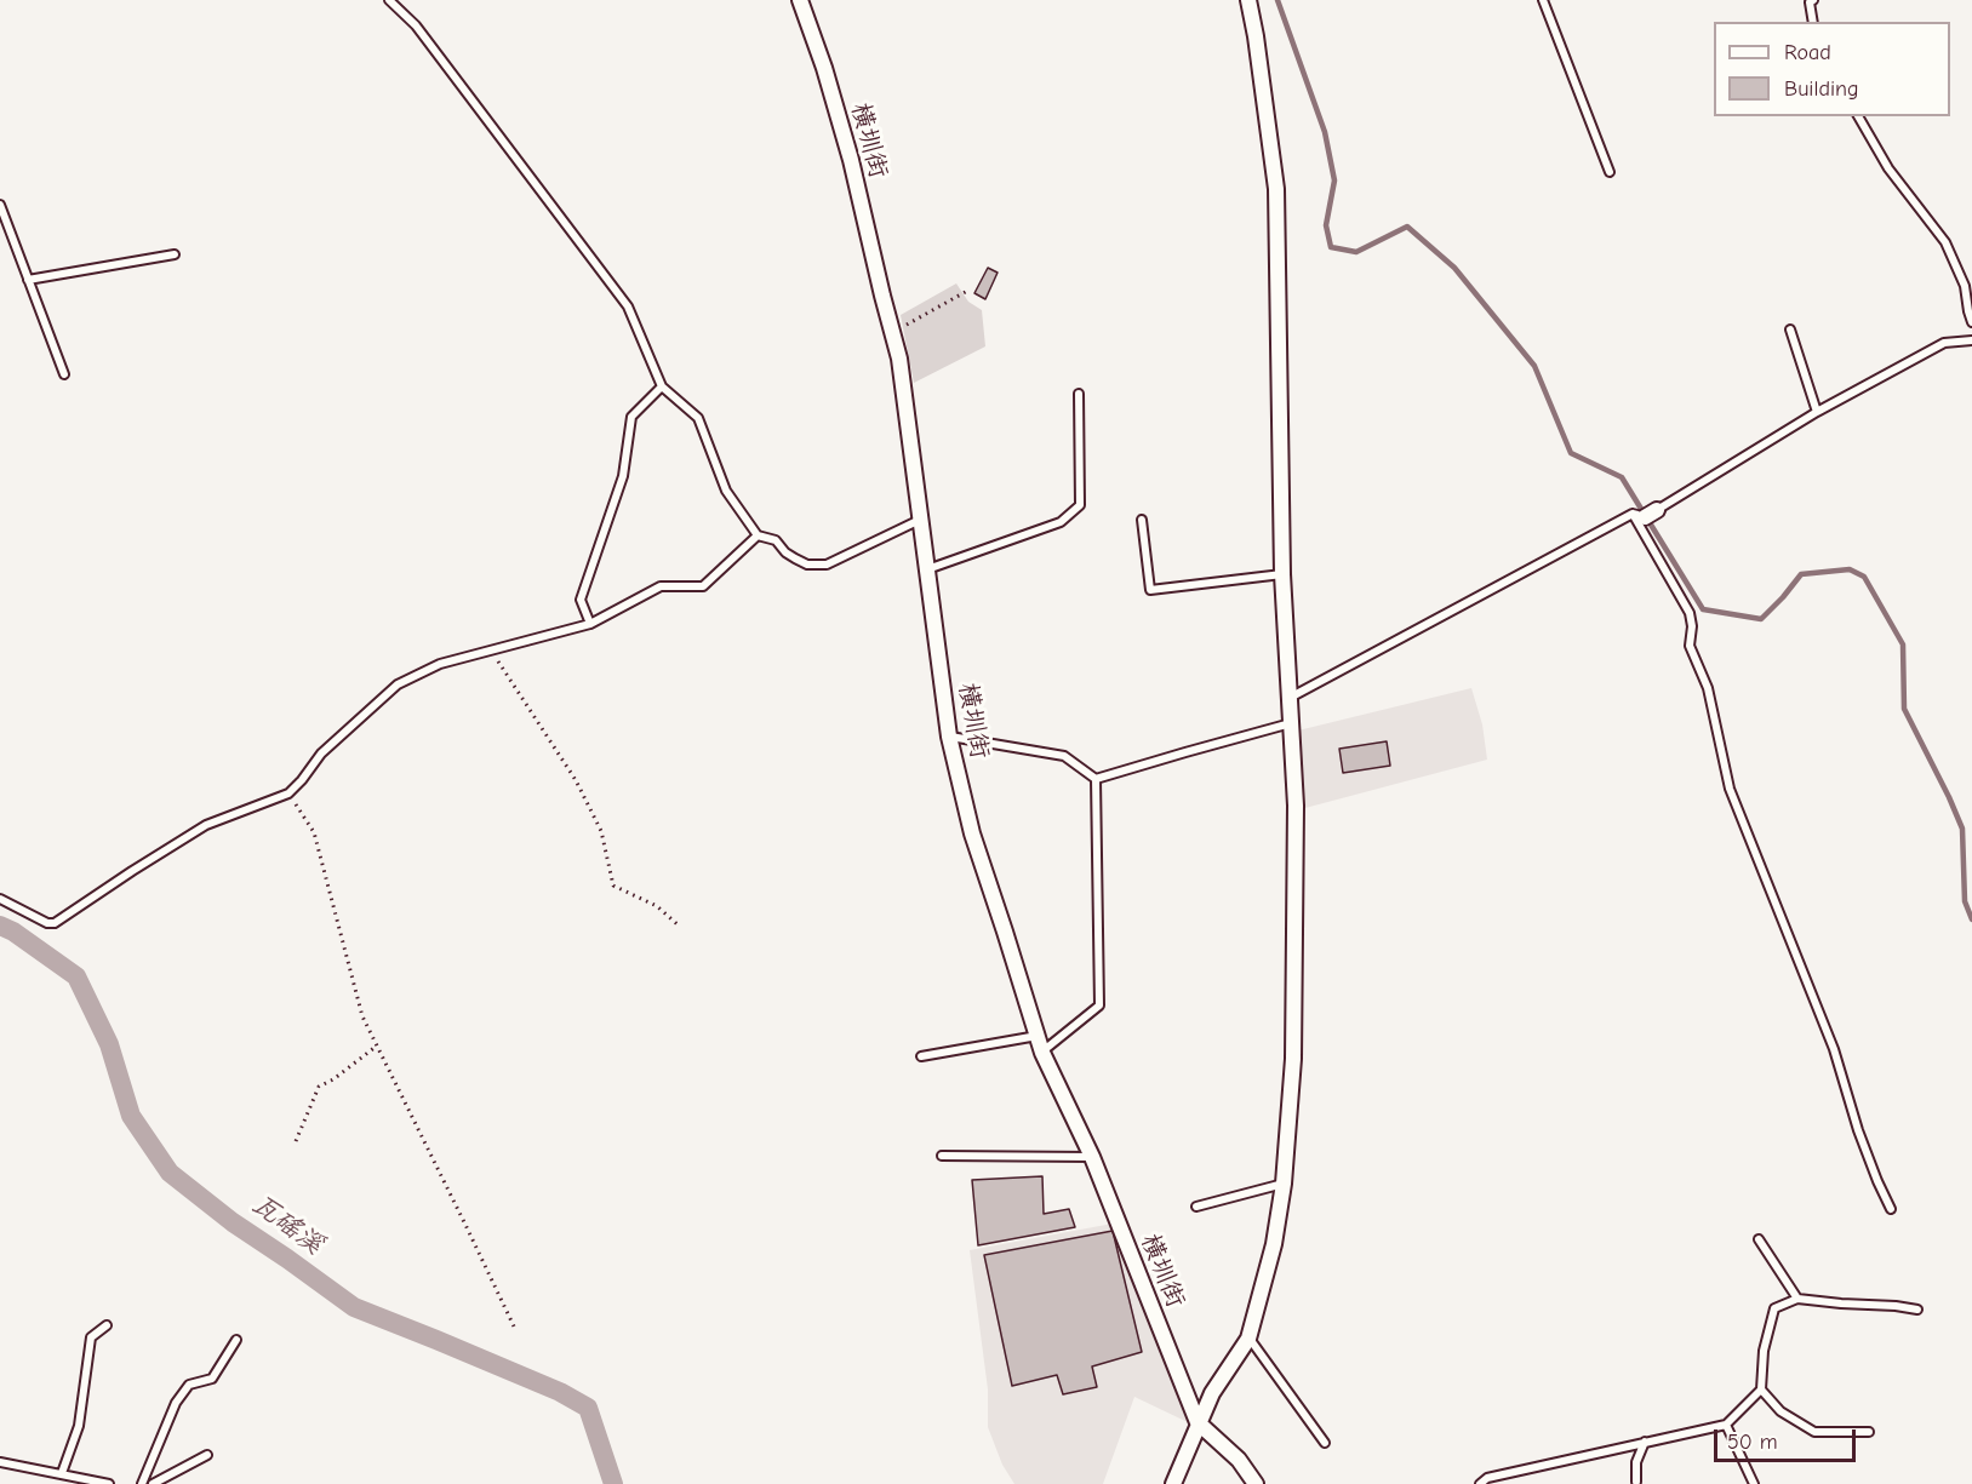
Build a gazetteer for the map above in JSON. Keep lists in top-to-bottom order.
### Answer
{
  "streets": {
    "street": ["橫圳街"]
  },
  "water": ["瓦磘溪"],
  "legend": ["Road", "Building"],
  "scale_bar": "50 m"
}
